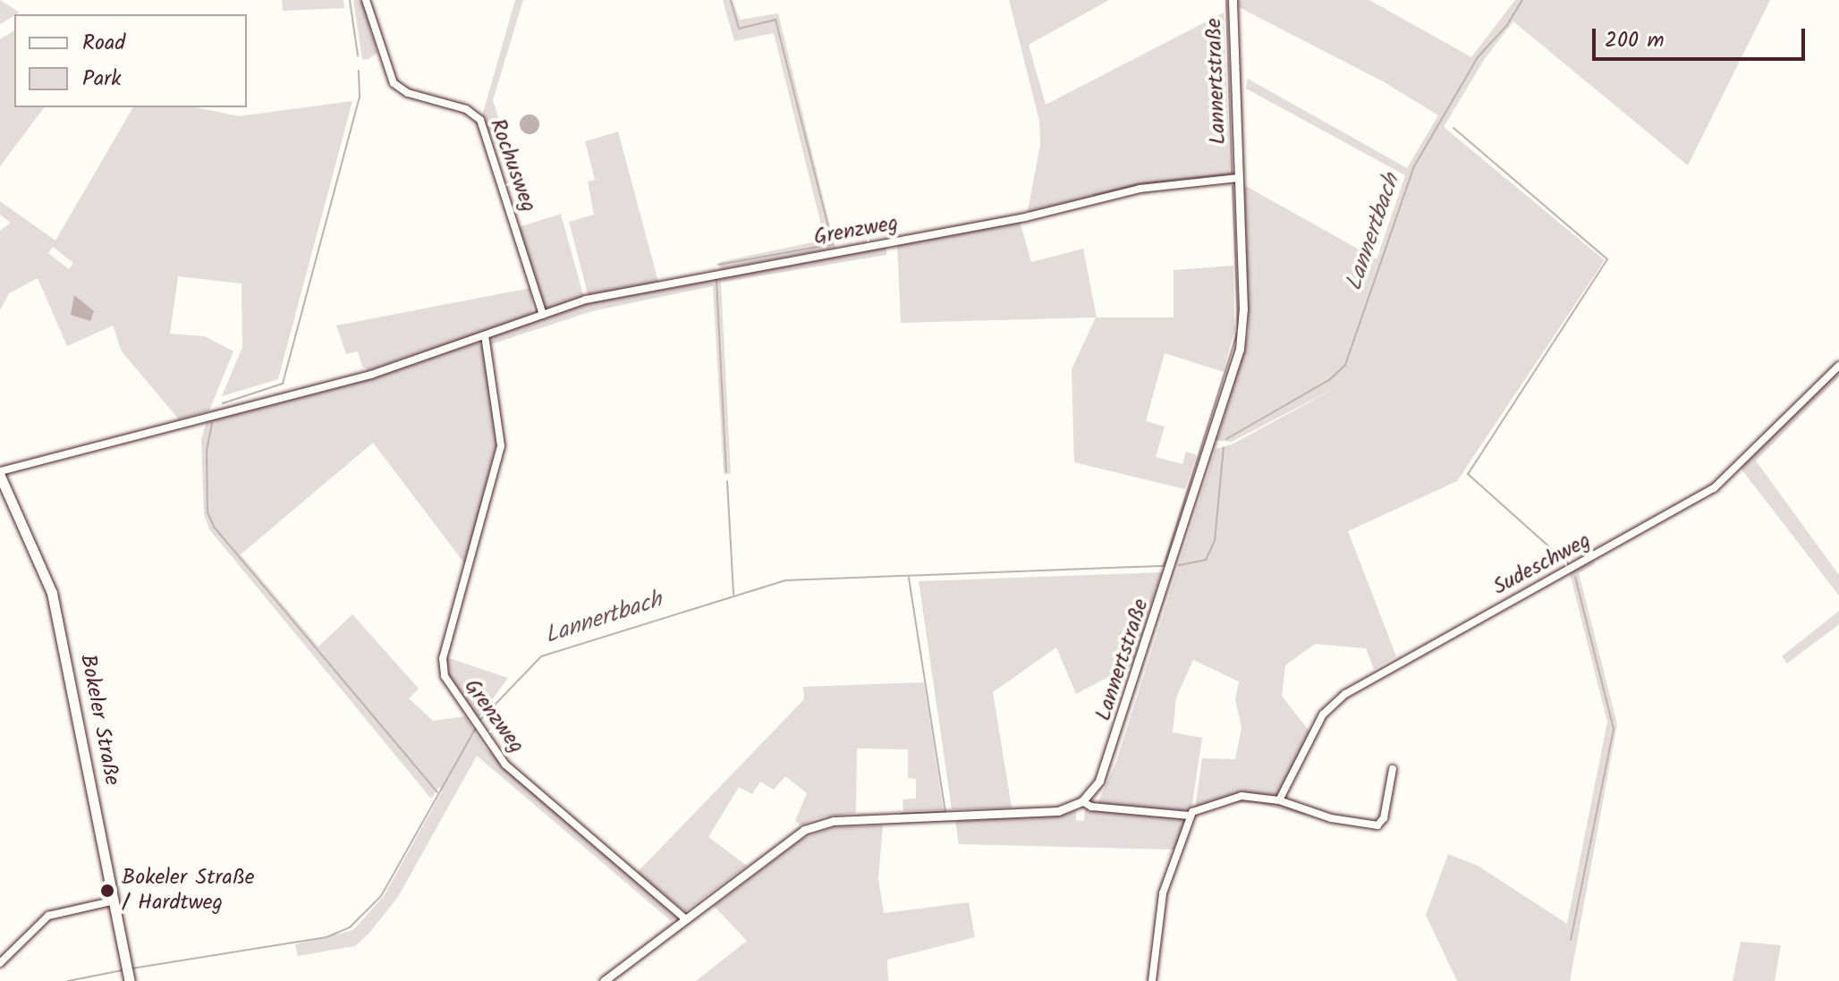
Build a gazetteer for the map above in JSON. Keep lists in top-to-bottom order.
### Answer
{
  "streets": {
    "main road": ["Bokeler Straße"],
    "street": [
      "Lannertstraße",
      "Rochusweg",
      "Grenzweg",
      "Sudeschweg"
    ]
  },
  "crossings": [
    ["Lannertstraße", "Grenzweg"],
    ["Rochusweg", "Grenzweg"],
    ["Grenzweg", "Bokeler Straße"]
  ],
  "water": ["Lannertbach"],
  "places": ["Bokeler Straße / Hardtweg"],
  "legend": ["Road", "Park"],
  "scale_bar": "200 m"
}
